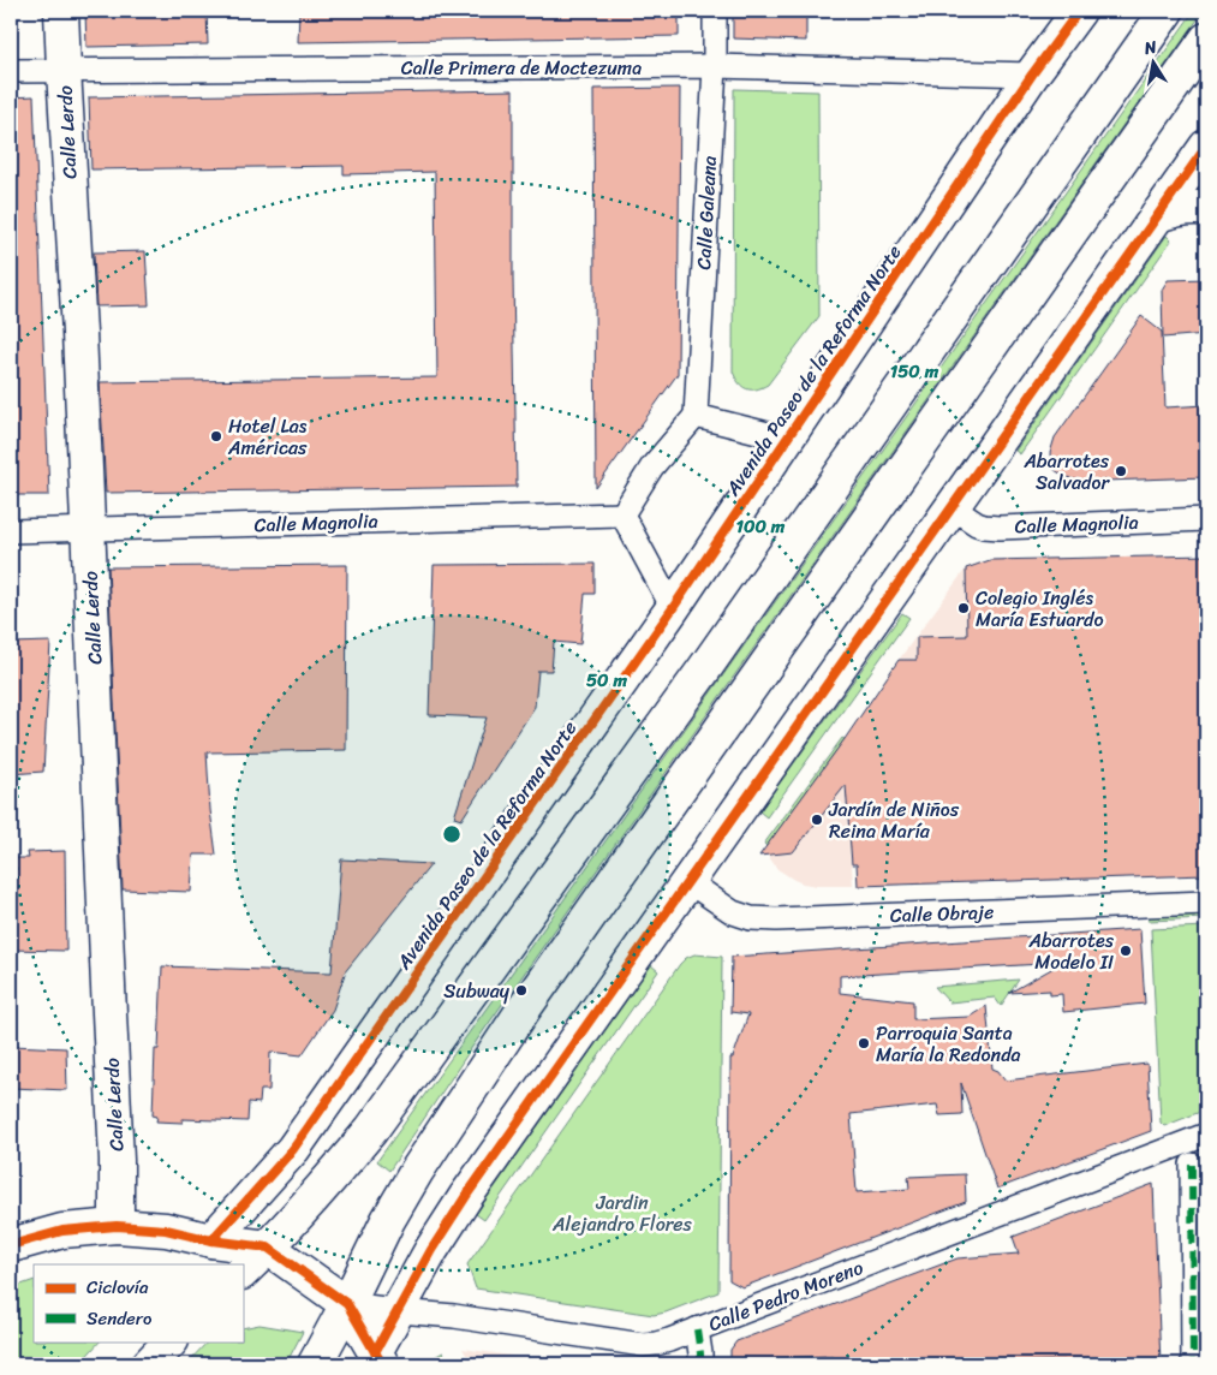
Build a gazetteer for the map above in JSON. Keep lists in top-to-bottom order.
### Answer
{
  "streets": {
    "street": [
      "Calle Primera de Moctezuma",
      "Calle Lerdo",
      "Calle Galeana",
      "Avenida Paseo de la Reforma Norte",
      "Calle Magnolia",
      "Calle Obraje",
      "Calle Pedro Moreno"
    ]
  },
  "crossings": [
    ["Calle Primera de Moctezuma", "Calle Lerdo"],
    ["Calle Primera de Moctezuma", "Calle Galeana"],
    ["Calle Primera de Moctezuma", "Avenida Paseo de la Reforma Norte"],
    ["Calle Lerdo", "Calle Magnolia"]
  ],
  "parks": ["Jardin Alejandro Flores"],
  "places": [
    "Hotel Las Américas",
    "Abarrotes Salvador",
    "Colegio Inglés María Estuardo",
    "Jardín de Niños Reina María",
    "Abarrotes Modelo II",
    "Subway",
    "Parroquia Santa María la Redonda"
  ],
  "legend": ["Ciclovía", "Sendero"],
  "north": "top",
  "rings": ["150 m", "100 m", "50 m"]
}
